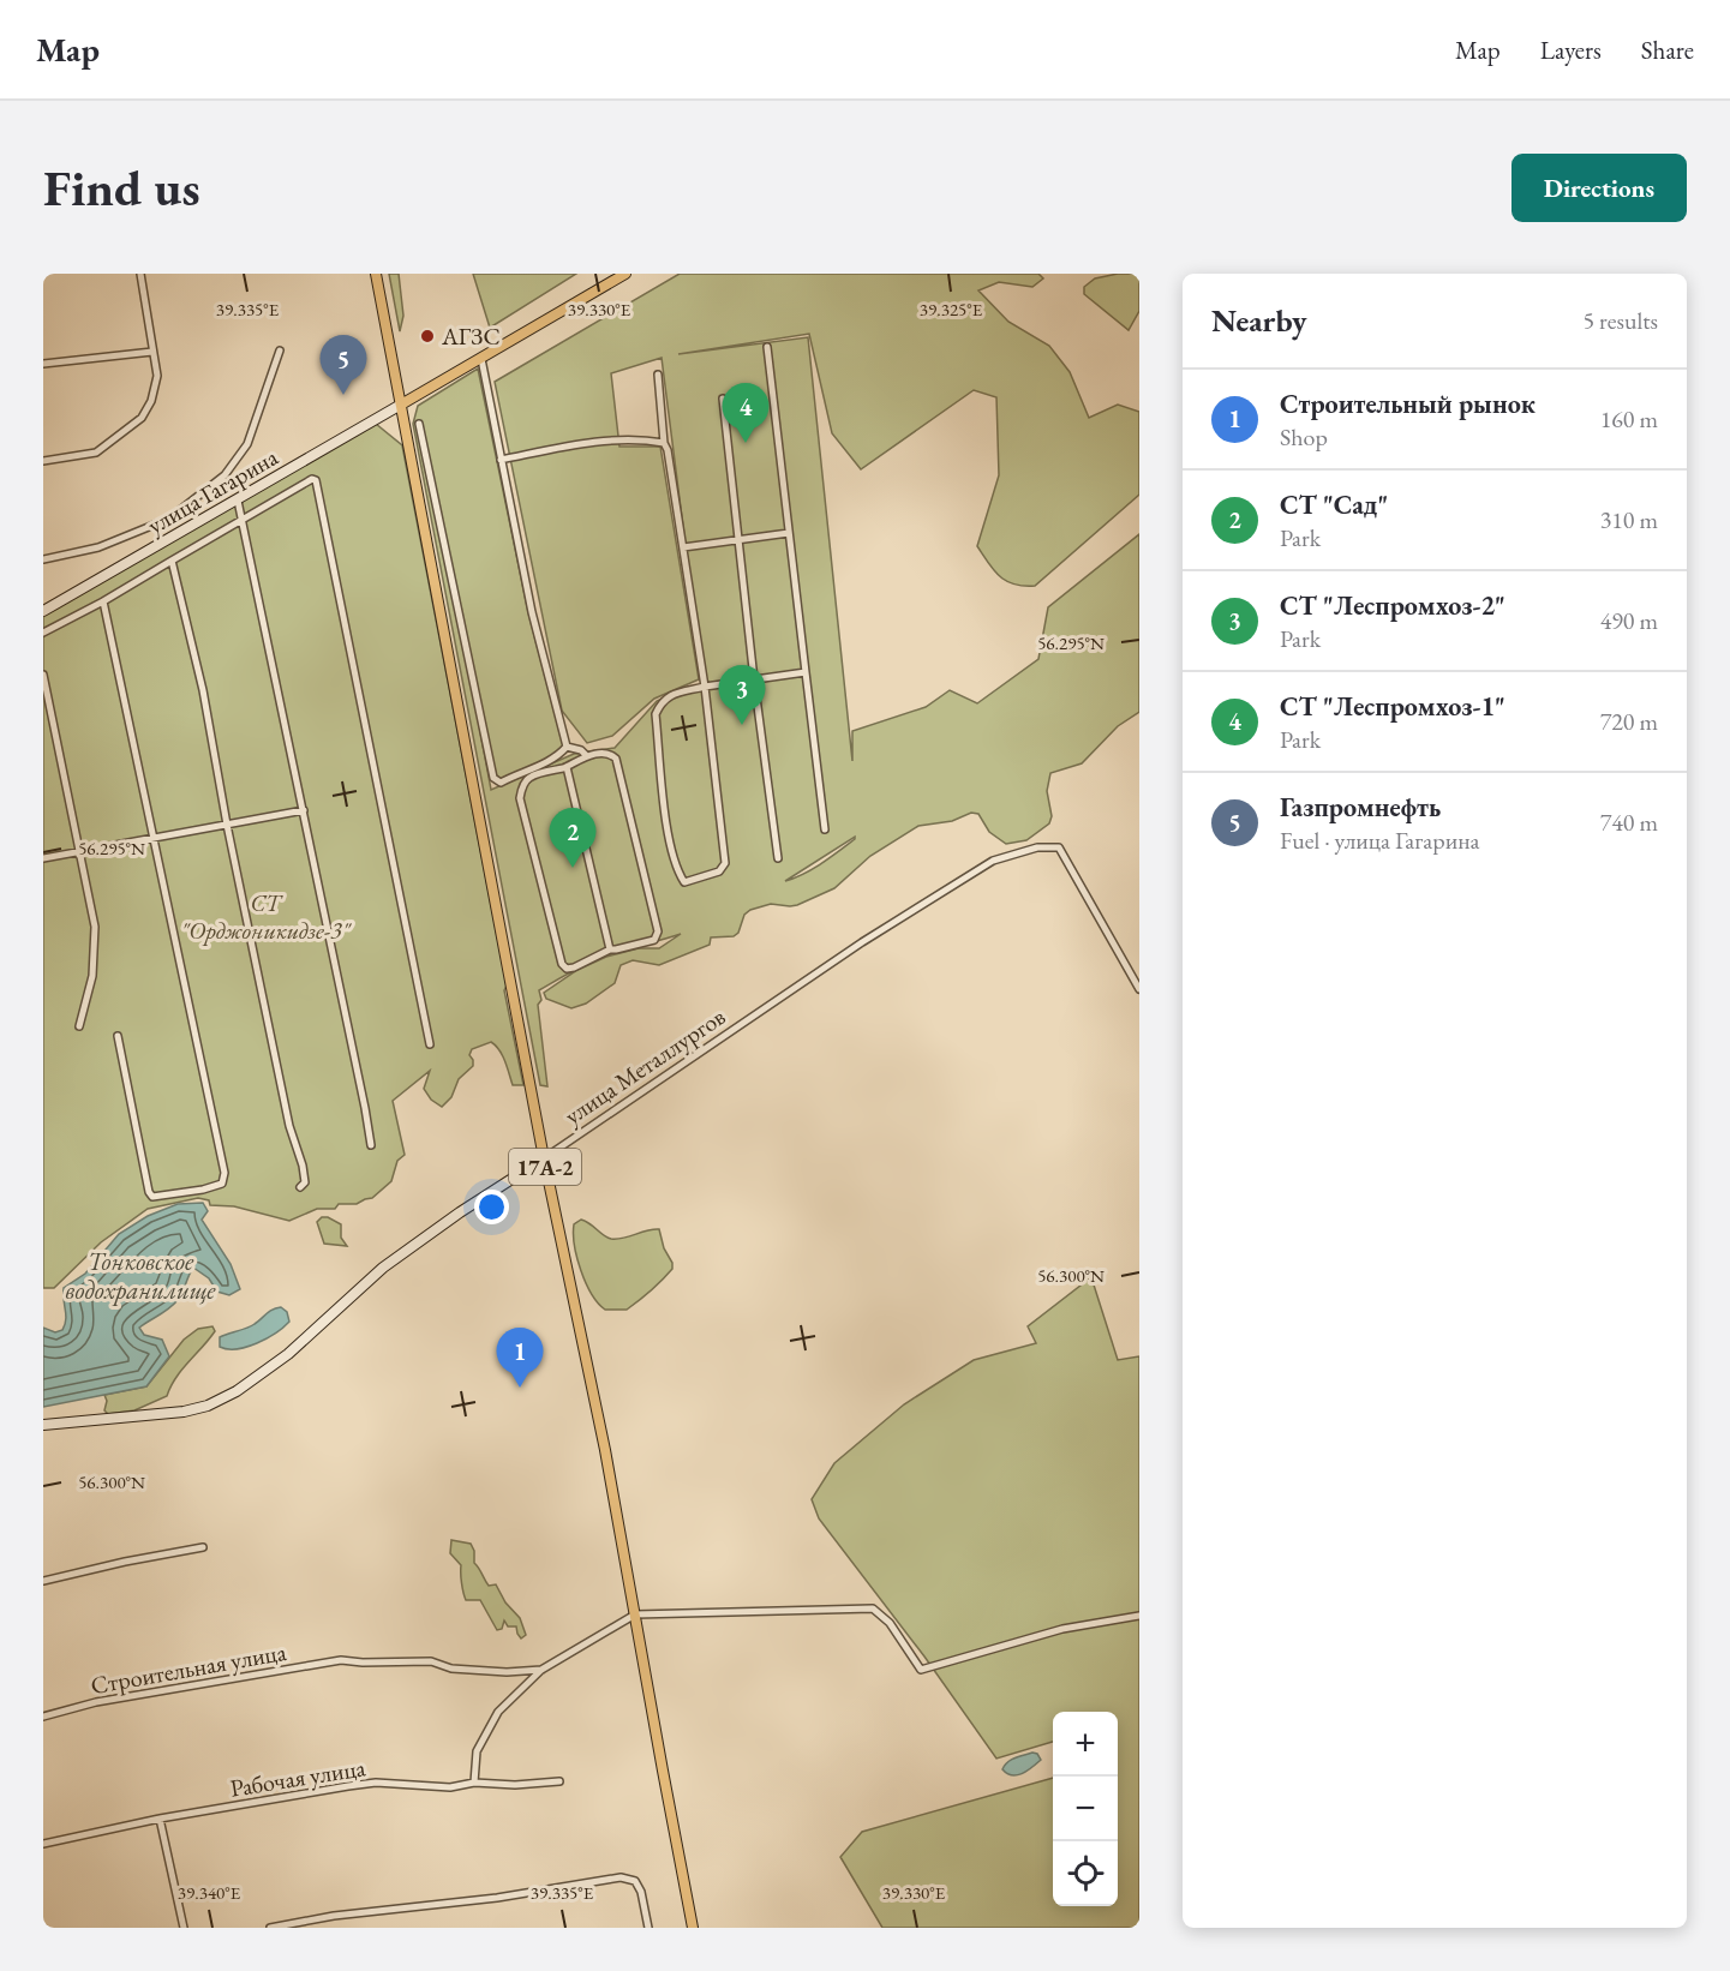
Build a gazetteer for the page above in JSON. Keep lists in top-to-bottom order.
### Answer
{
  "streets": {
    "main road": ["17А-2"],
    "street": [
      "улица Гагарина",
      "улица Металлургов",
      "Строительная улица",
      "Рабочая улица"
    ]
  },
  "crossings": [
    ["улица Гагарина", "17А-2"],
    ["улица Металлургов", "17А-2"]
  ],
  "water": ["Тонковское водохранилище"],
  "parks": ["СТ \"Орджоникидзе-3\""],
  "places": ["АГЗС"],
  "page": {
    "header": "Map",
    "nav": ["Map", "Layers", "Share"],
    "buttons": "Directions",
    "title": "Find us",
    "heading": ["Nearby", "5 results"],
    "pins": [
      "5",
      "4",
      "3",
      "2",
      "1"
    ],
    "list": [
      {
        "mark": "1",
        "name": "Строительный рынок",
        "note": "Shop",
        "value": "160 m"
      },
      {
        "mark": "2",
        "name": "СТ \"Сад\"",
        "note": "Park",
        "value": "310 m"
      },
      {
        "mark": "3",
        "name": "СТ \"Леспромхоз-2\"",
        "note": "Park",
        "value": "490 m"
      },
      {
        "mark": "4",
        "name": "СТ \"Леспромхоз-1\"",
        "note": "Park",
        "value": "720 m"
      },
      {
        "mark": "5",
        "name": "Газпромнефть",
        "note": "Fuel · улица Гагарина",
        "value": "740 m"
      }
    ],
    "map_buttons": ["+", "−"]
  },
  "coordinates": [
    "39.335°E",
    "39.330°E",
    "39.325°E",
    "56.295°N",
    "56.300°N",
    "39.340°E"
  ]
}
